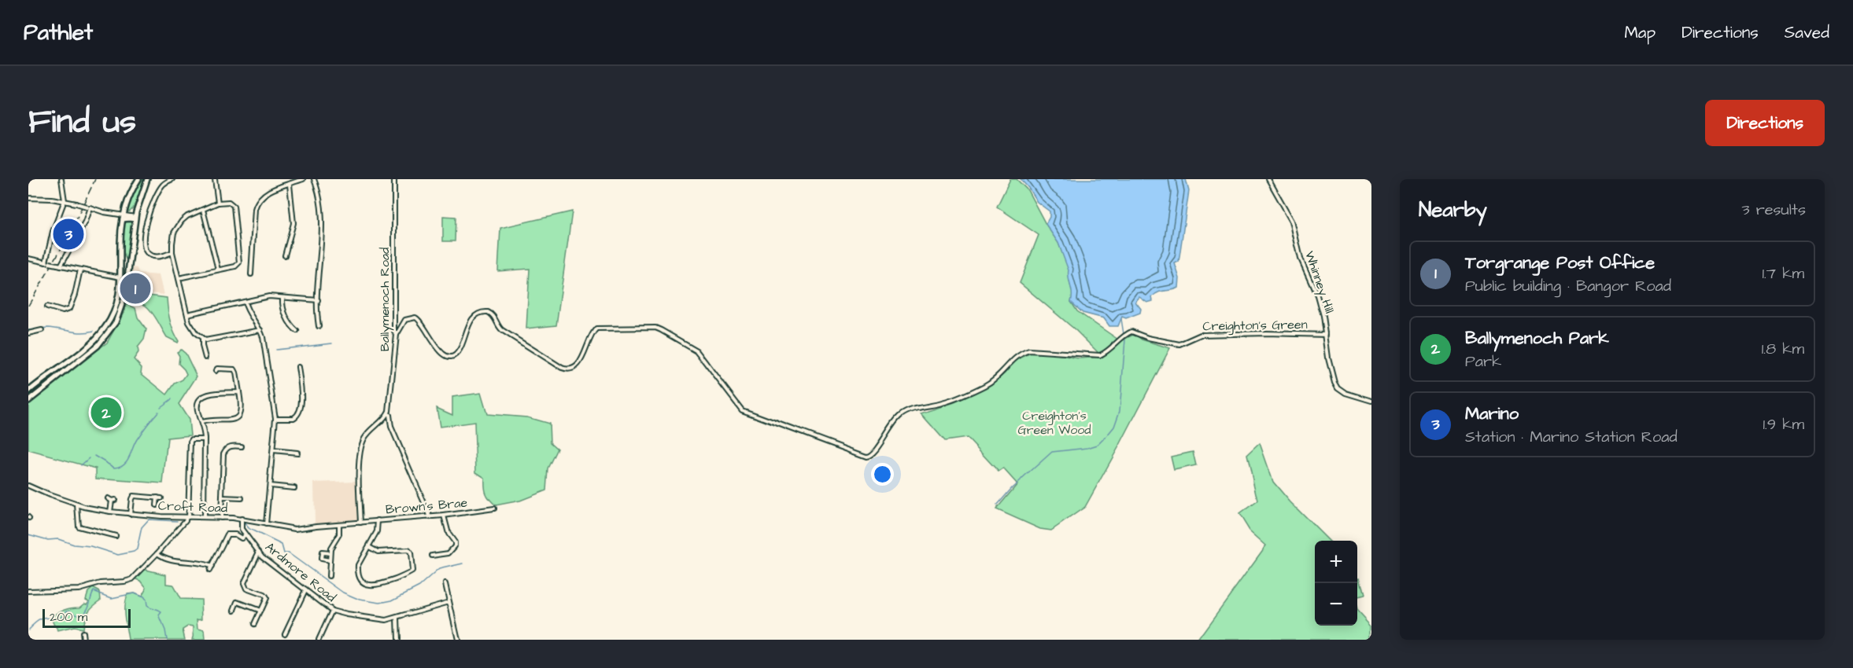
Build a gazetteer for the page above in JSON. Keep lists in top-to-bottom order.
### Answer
{
  "streets": {
    "street": [
      "Whinney Hill",
      "Ballymenoch Road",
      "Creighton's Green",
      "Brown's Brae",
      "Croft Road",
      "Ardmore Road"
    ]
  },
  "crossings": [
    ["Whinney Hill", "Creighton's Green"],
    ["Ballymenoch Road", "Creighton's Green"],
    ["Brown's Brae", "Croft Road"],
    ["Croft Road", "Ardmore Road"]
  ],
  "parks": ["Creighton's Green Wood"],
  "scale_bar": "200 m",
  "page": {
    "header": "Pathlet",
    "nav": ["Map", "Directions", "Saved"],
    "title": "Find us",
    "buttons": "Directions",
    "heading": ["Nearby", "3 results"],
    "pins": ["3", "1", "2"],
    "list": [
      {
        "mark": "1",
        "name": "Torgrange Post Office",
        "note": "Public building · Bangor Road",
        "value": "1.7 km"
      },
      {
        "mark": "2",
        "name": "Ballymenoch Park",
        "note": "Park",
        "value": "1.8 km"
      },
      {
        "mark": "3",
        "name": "Marino",
        "note": "Station · Marino Station Road",
        "value": "1.9 km"
      }
    ],
    "map_buttons": ["+", "−"],
    "scale": "200 m"
  }
}
